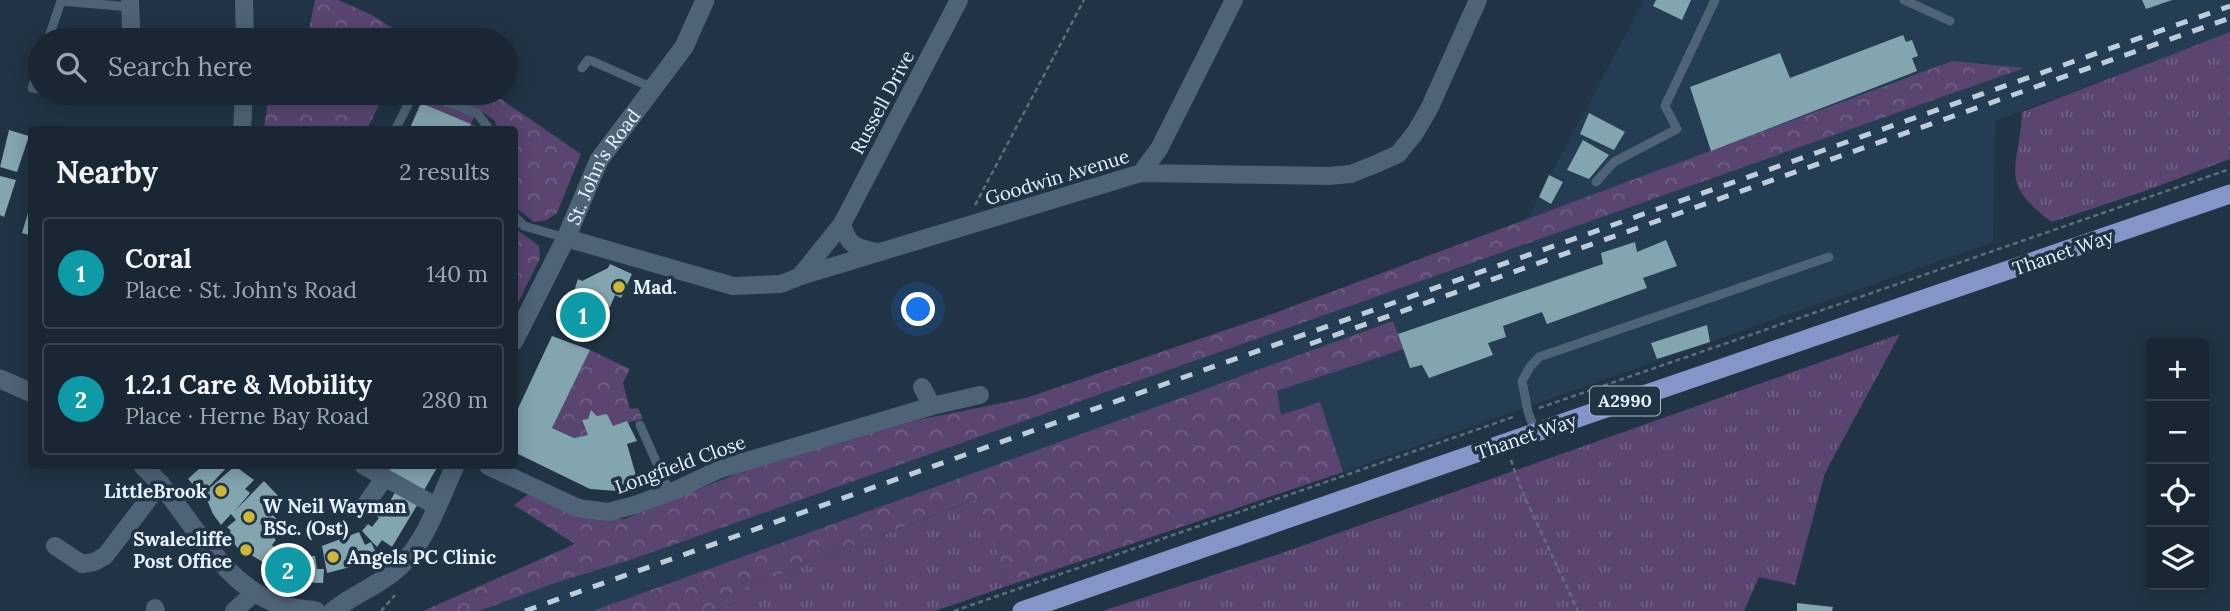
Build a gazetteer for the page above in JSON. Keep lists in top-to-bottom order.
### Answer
{
  "streets": {
    "main road": ["St. John's Road", "Thanet Way", "A2990"],
    "street": ["Russell Drive", "Goodwin Avenue", "Longfield Close"]
  },
  "crossings": [
    ["Russell Drive", "Goodwin Avenue"],
    ["St. John's Road", "Goodwin Avenue"]
  ],
  "places": [
    "Mad.",
    "LittleBrook",
    "W Neil Wayman BSc. (Ost)",
    "Swalecliffe Post Office",
    "Angels PC Clinic"
  ],
  "page": {
    "search": "Search here",
    "heading": ["Nearby", "2 results"],
    "list": [
      {
        "mark": "1",
        "name": "Coral",
        "note": "Place · St. John's Road",
        "value": "140 m"
      },
      {
        "mark": "2",
        "name": "1.2.1 Care & Mobility",
        "note": "Place · Herne Bay Road",
        "value": "280 m"
      }
    ],
    "pins": ["1", "2"],
    "map_buttons": ["+", "−"]
  }
}
